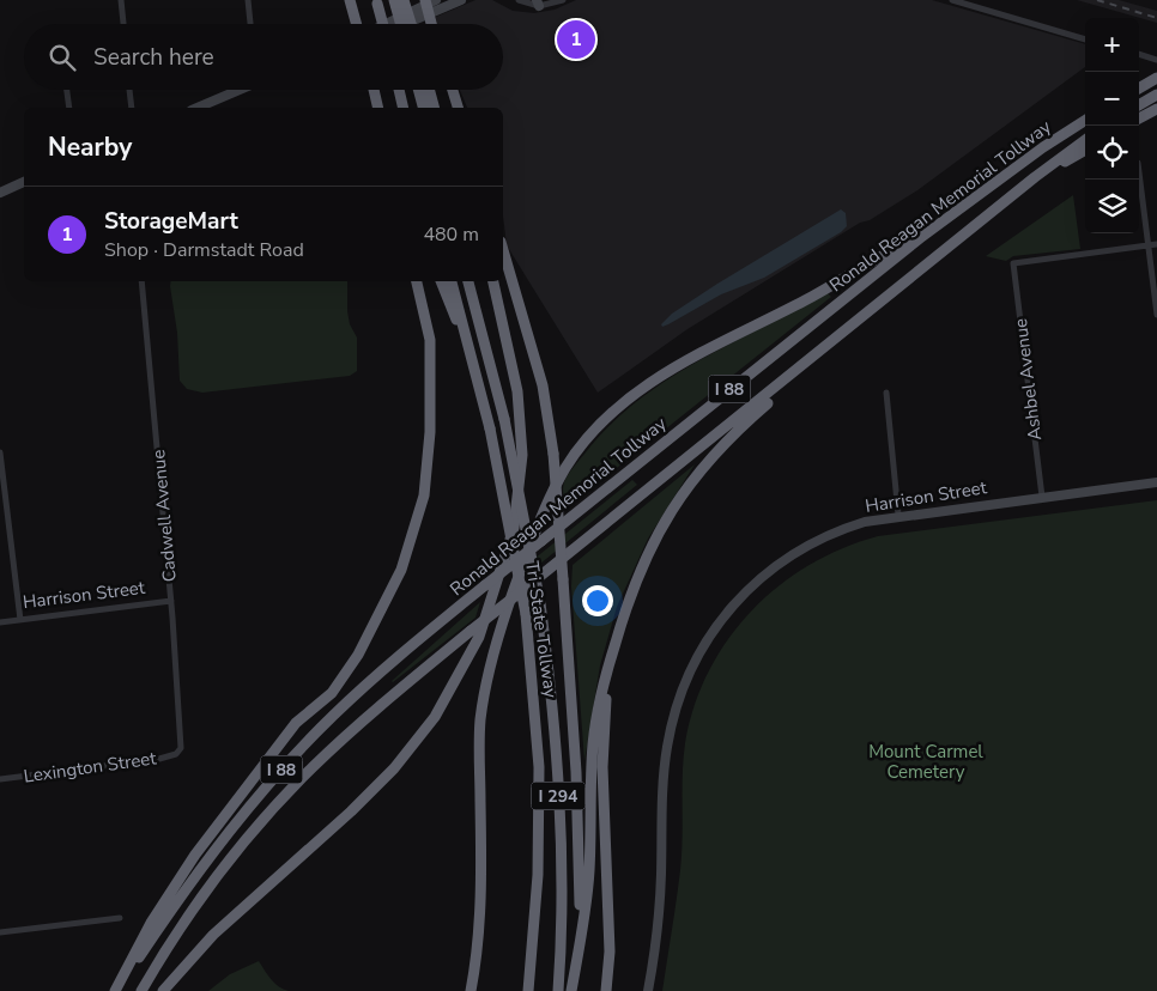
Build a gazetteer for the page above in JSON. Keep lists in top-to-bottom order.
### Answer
{
  "streets": {
    "highway": [
      "Ronald Reagan Memorial Tollway",
      "I 88",
      "Tri-State Tollway",
      "I 294"
    ],
    "main road": ["Harrison Street"],
    "street": ["Ashbel Avenue", "Cadwell Avenue", "Lexington Street"]
  },
  "crossings": [
    ["Ashbel Avenue", "Harrison Street"],
    ["Harrison Street", "Cadwell Avenue"],
    ["Cadwell Avenue", "Lexington Street"]
  ],
  "parks": ["Mount Carmel Cemetery"],
  "page": {
    "map_buttons": ["+", "−"],
    "pins": "1",
    "search": "Search here",
    "heading": "Nearby",
    "list": [
      {
        "mark": "1",
        "name": "StorageMart",
        "note": "Shop · Darmstadt Road",
        "value": "480 m"
      }
    ]
  }
}
